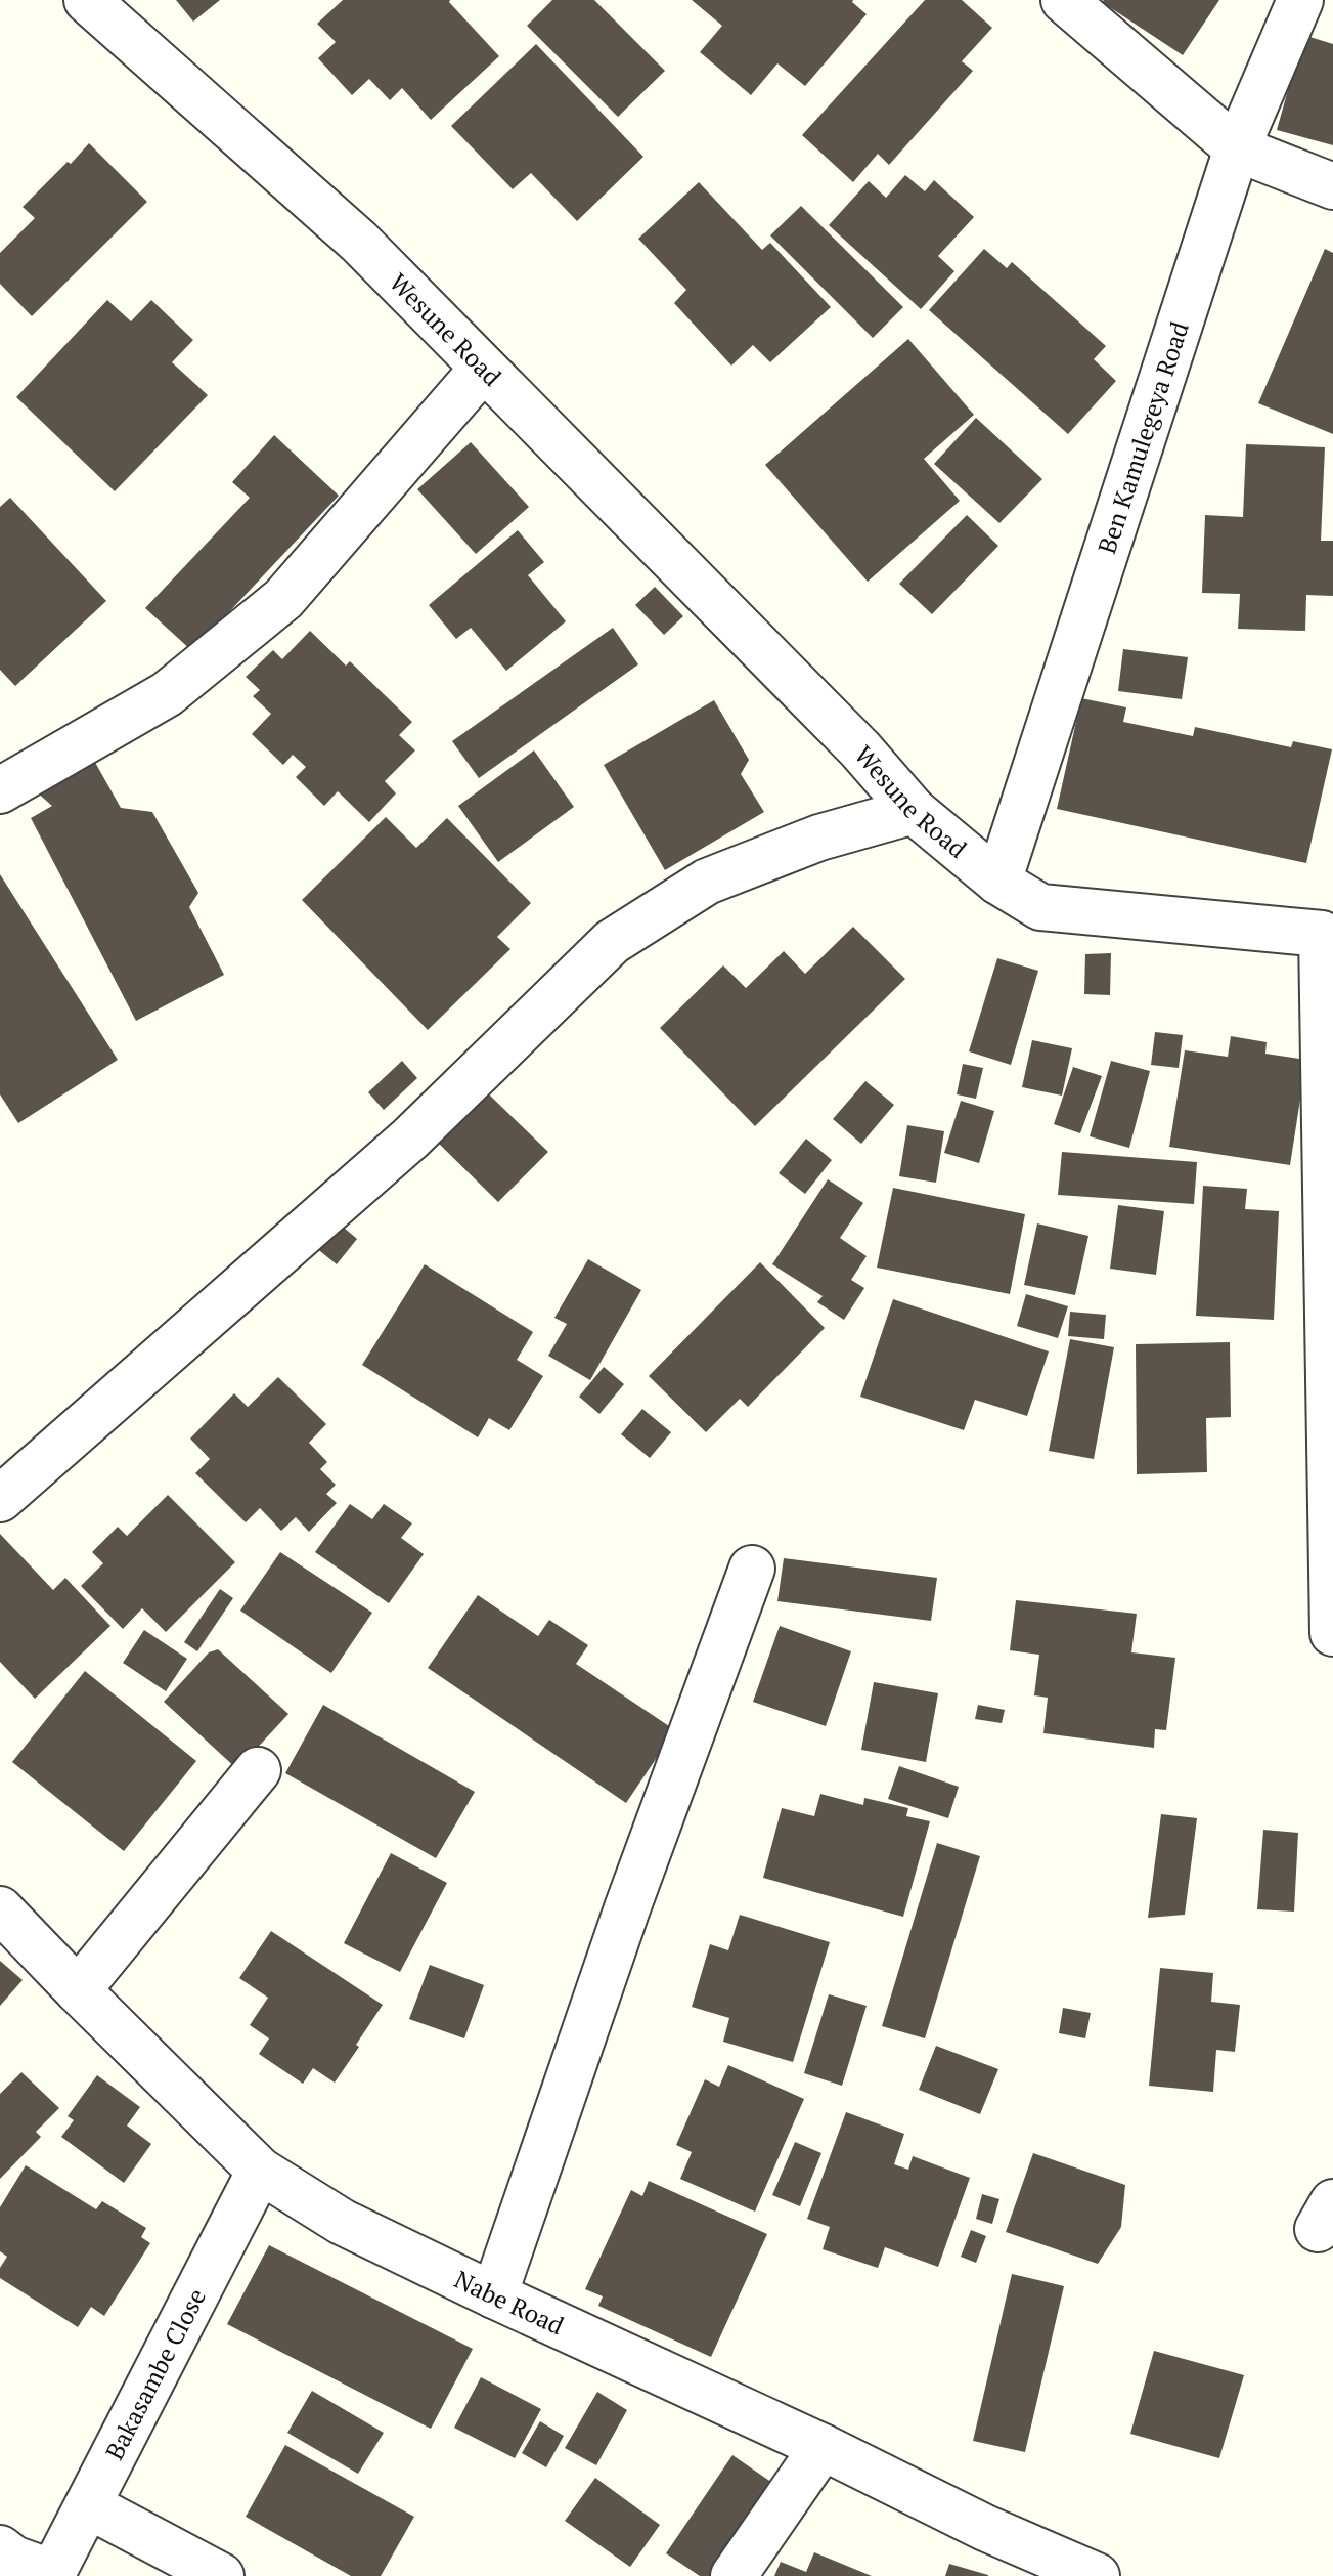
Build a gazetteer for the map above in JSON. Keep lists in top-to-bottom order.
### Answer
{
  "streets": {
    "street": [
      "Wesune Road",
      "Ben Kamulegeya Road",
      "Nabe Road",
      "Bakasambe Close"
    ]
  },
  "crossings": [
    ["Wesune Road", "Ben Kamulegeya Road"],
    ["Nabe Road", "Bakasambe Close"]
  ]
}
